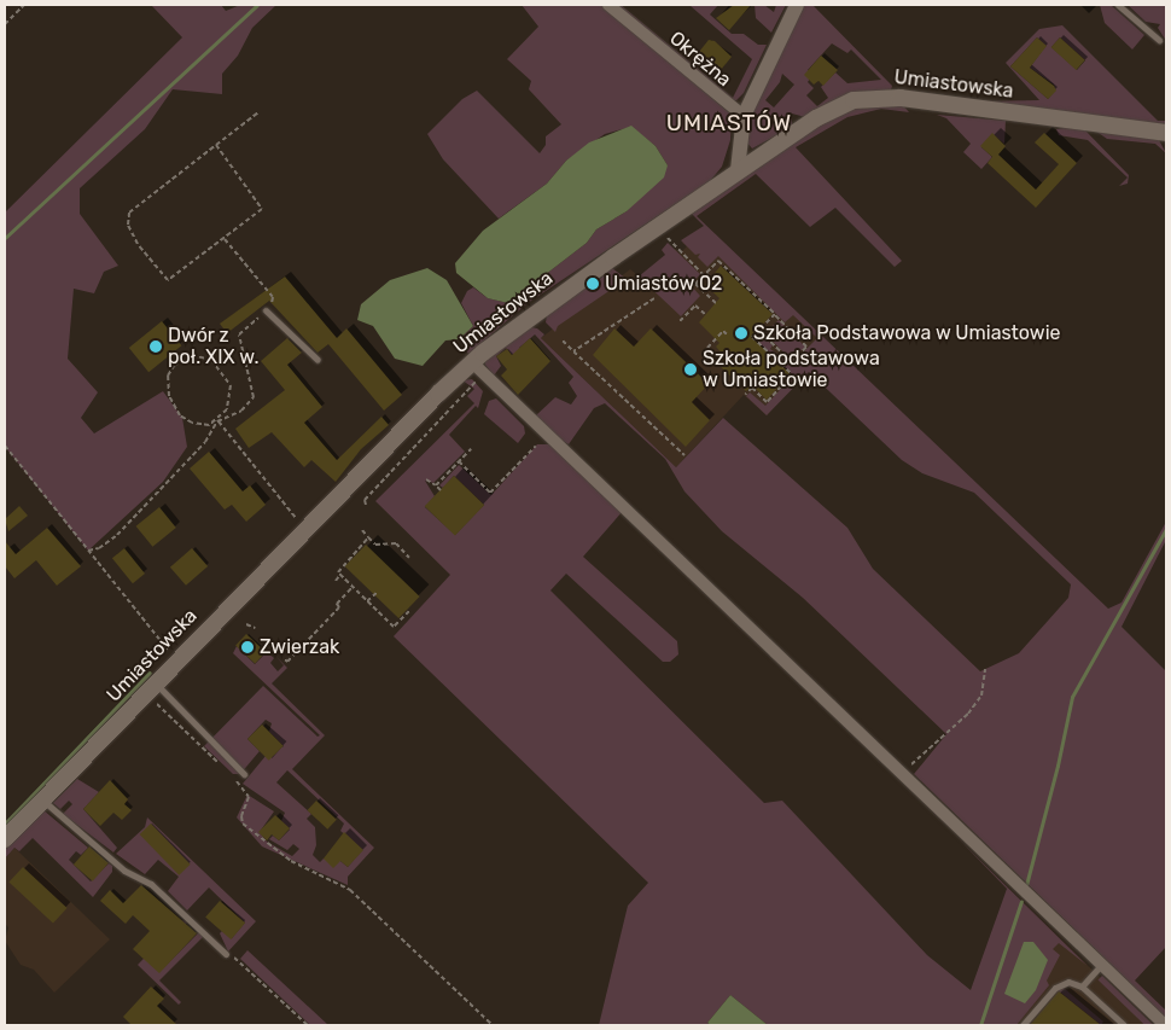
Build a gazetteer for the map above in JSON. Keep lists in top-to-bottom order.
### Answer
{
  "streets": {
    "main road": ["Umiastowska"],
    "street": ["Okrężna"]
  },
  "districts": ["UMIASTÓW"],
  "places": [
    "Umiastów 02",
    "Szkoła Podstawowa w Umiastowie",
    "Dwór z poł. XIX w.",
    "Szkoła podstawowa w Umiastowie",
    "Zwierzak"
  ]
}
